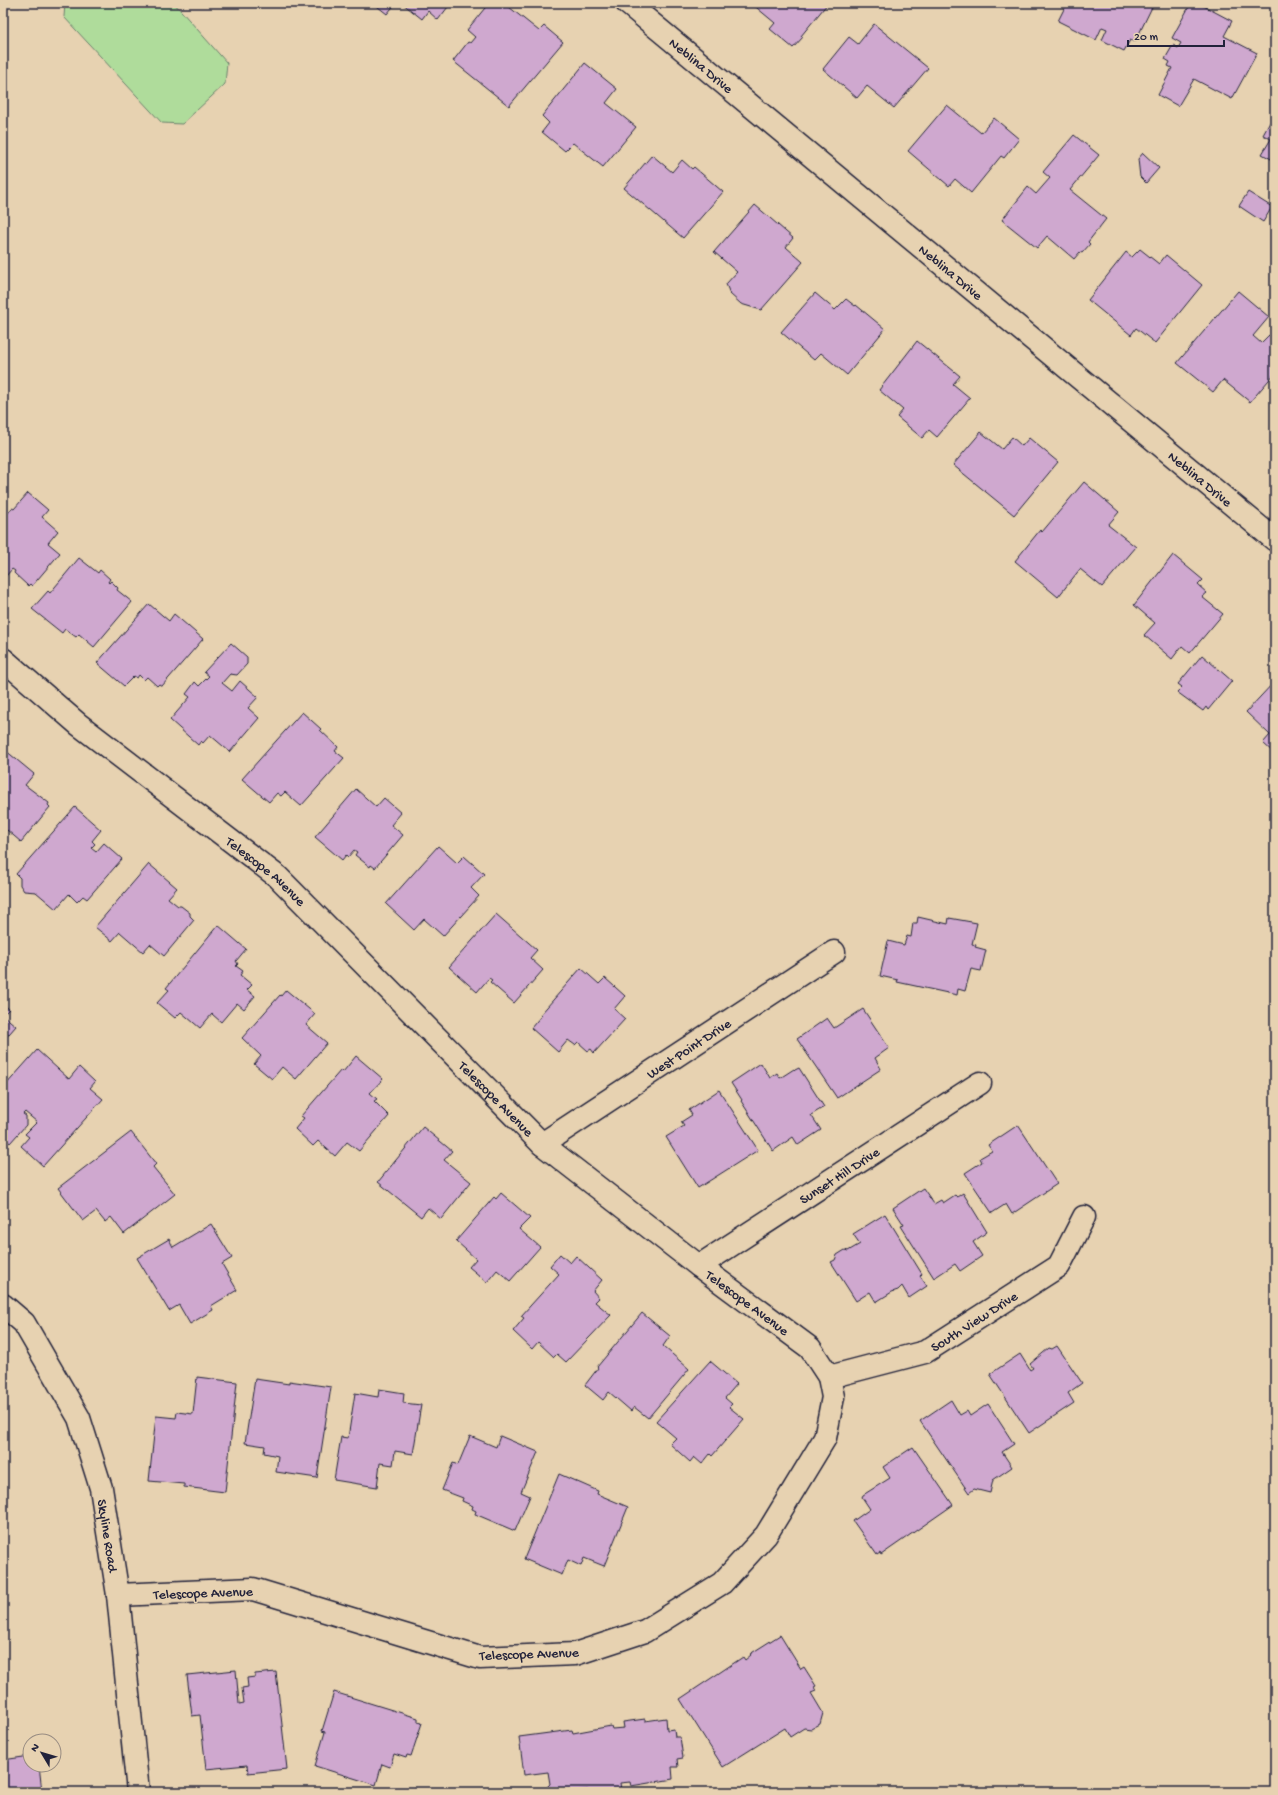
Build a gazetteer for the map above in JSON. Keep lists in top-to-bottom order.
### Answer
{
  "streets": {
    "street": [
      "Neblina Drive",
      "Telescope Avenue",
      "West Point Drive",
      "Sunset Hill Drive",
      "South View Drive",
      "Skyline Road"
    ]
  },
  "crossings": [
    ["Telescope Avenue", "West Point Drive"],
    ["Telescope Avenue", "Sunset Hill Drive"],
    ["Telescope Avenue", "South View Drive"],
    ["Telescope Avenue", "Skyline Road"]
  ],
  "scale_bar": "20 m",
  "north": "top left"
}
